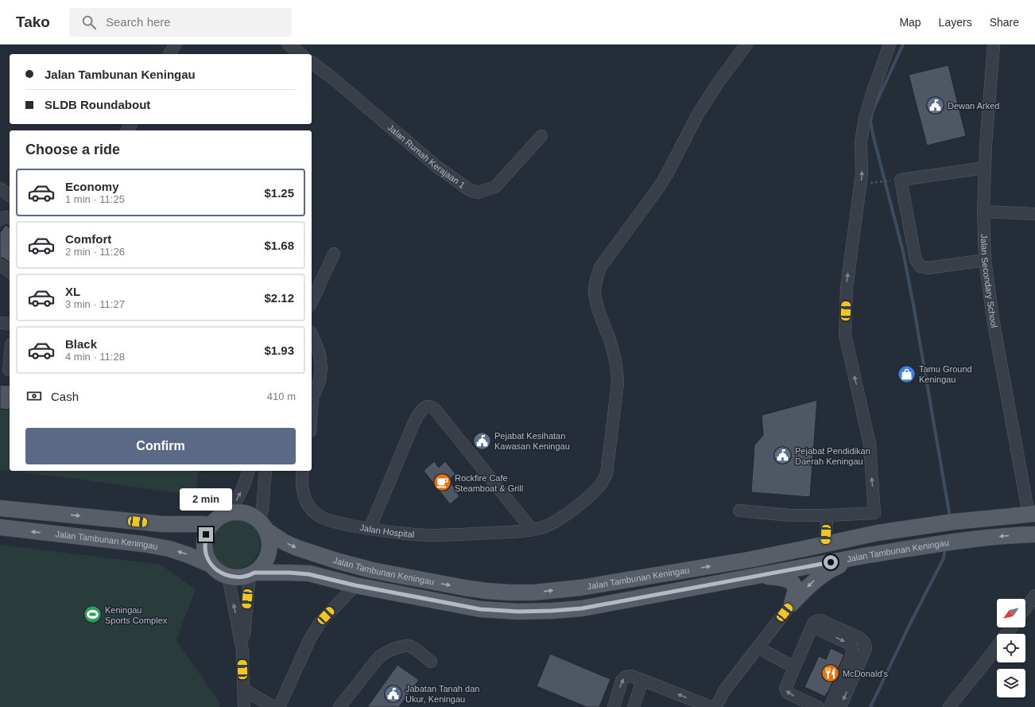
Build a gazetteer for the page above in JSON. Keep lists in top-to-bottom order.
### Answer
{
  "streets": {
    "main road": ["Jalan Tambunan Keningau"],
    "street": ["Jalan Rumah Kerajaan 1", "Jalan Secondary School", "Jalan Hospital"]
  },
  "crossings": [
    ["Jalan Secondary School", "Jalan Tambunan Keningau"]
  ],
  "places": {
    "public building": [
      "Dewan Arked",
      "Pejabat Kesihatan Kawasan Keningau",
      "Pejabat Pendidikan Daerah Keningau",
      "Jabatan Tanah dan Ukur, Keningau"
    ],
    "shop": ["Tamu Ground Keningau"],
    "cafe": ["Rockfire Cafe Steamboat & Grill"],
    "sports": ["Keningau Sports Complex"],
    "restaurant": ["McDonald's"]
  },
  "north": "bottom left",
  "page": {
    "header": "Tako",
    "search": "Search here",
    "nav": ["Map", "Layers", "Share"],
    "banner": ["Jalan Tambunan Keningau", "SLDB Roundabout"],
    "heading": "Choose a ride",
    "list": [
      {
        "name": "Economy",
        "note": "1 min · 11:25",
        "value": "$1.25"
      },
      {
        "name": "Comfort",
        "note": "2 min · 11:26",
        "value": "$1.68"
      },
      {
        "name": "XL",
        "note": "3 min · 11:27",
        "value": "$2.12"
      },
      {
        "name": "Black",
        "note": "4 min · 11:28",
        "value": "$1.93"
      }
    ],
    "pay": ["Cash", "410 m"],
    "buttons": "Confirm",
    "bubble": "2 min"
  }
}
